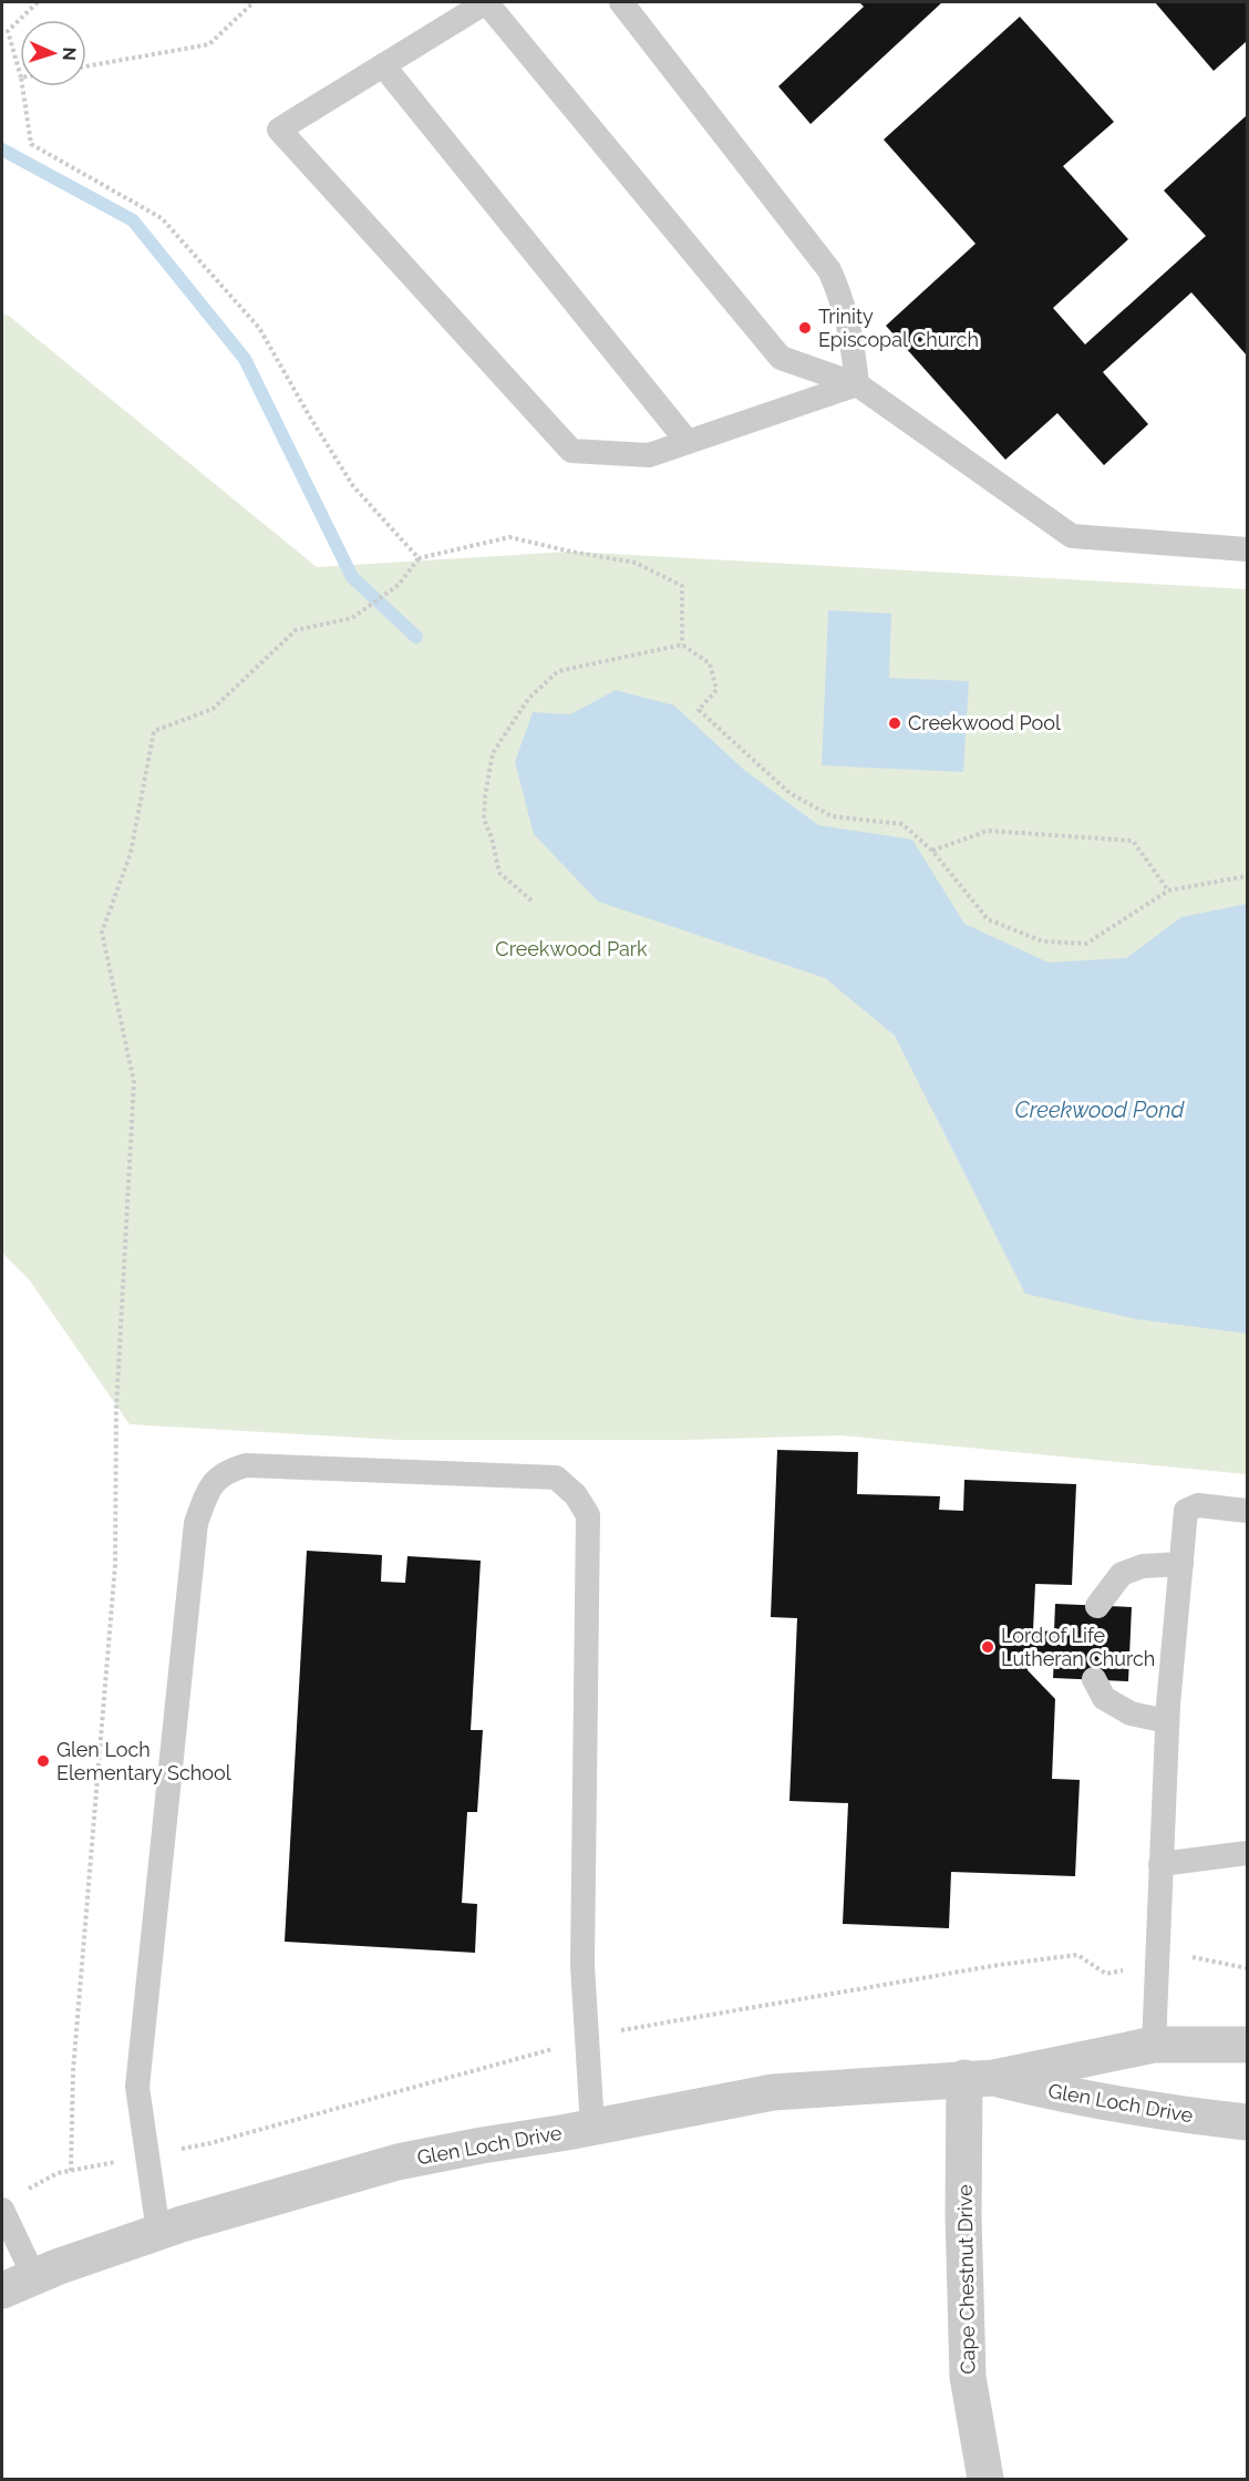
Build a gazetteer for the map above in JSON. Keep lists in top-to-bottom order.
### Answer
{
  "streets": {
    "street": ["Glen Loch Drive", "Cape Chestnut Drive"]
  },
  "crossings": [
    ["Glen Loch Drive", "Cape Chestnut Drive"]
  ],
  "water": ["Creekwood Pond"],
  "parks": ["Creekwood Park"],
  "places": [
    "Trinity Episcopal Church",
    "Creekwood Pool",
    "Lord of Life Lutheran Church",
    "Glen Loch Elementary School"
  ],
  "north": "right"
}
